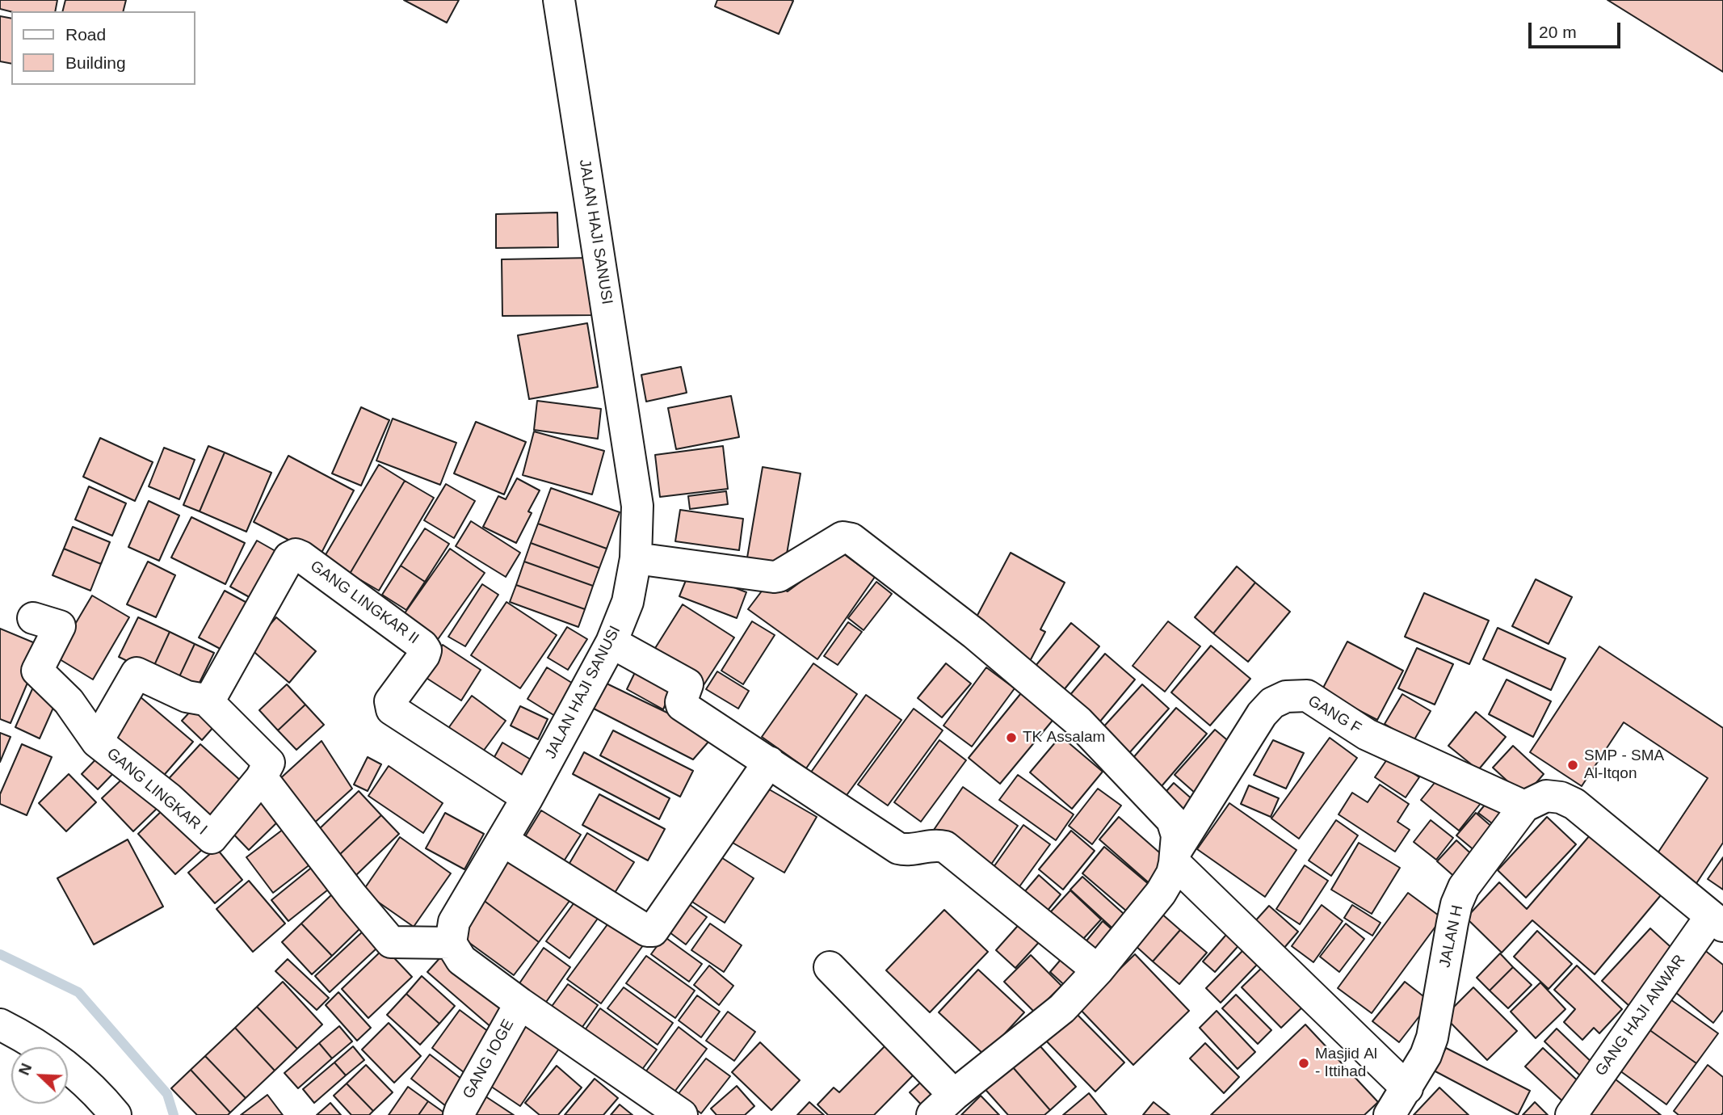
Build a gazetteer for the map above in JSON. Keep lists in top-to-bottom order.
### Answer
{
  "streets": {
    "street": [
      "JALAN HAJI SANUSI",
      "GANG LINGKAR II",
      "GANG F",
      "GANG LINGKAR I",
      "JALAN H",
      "GANG HAJI ANWAR",
      "GANG IOGE"
    ]
  },
  "crossings": [
    ["JALAN HAJI SANUSI", "GANG LINGKAR II"],
    ["GANG F", "JALAN H"],
    ["GANG F", "GANG HAJI ANWAR"],
    ["JALAN H", "GANG HAJI ANWAR"]
  ],
  "places": ["TK Assalam", "SMP - SMA Al-Itqon", "Masjid Al - Ittihad"],
  "legend": ["Road", "Building"],
  "scale_bar": "20 m",
  "north": "top left"
}
